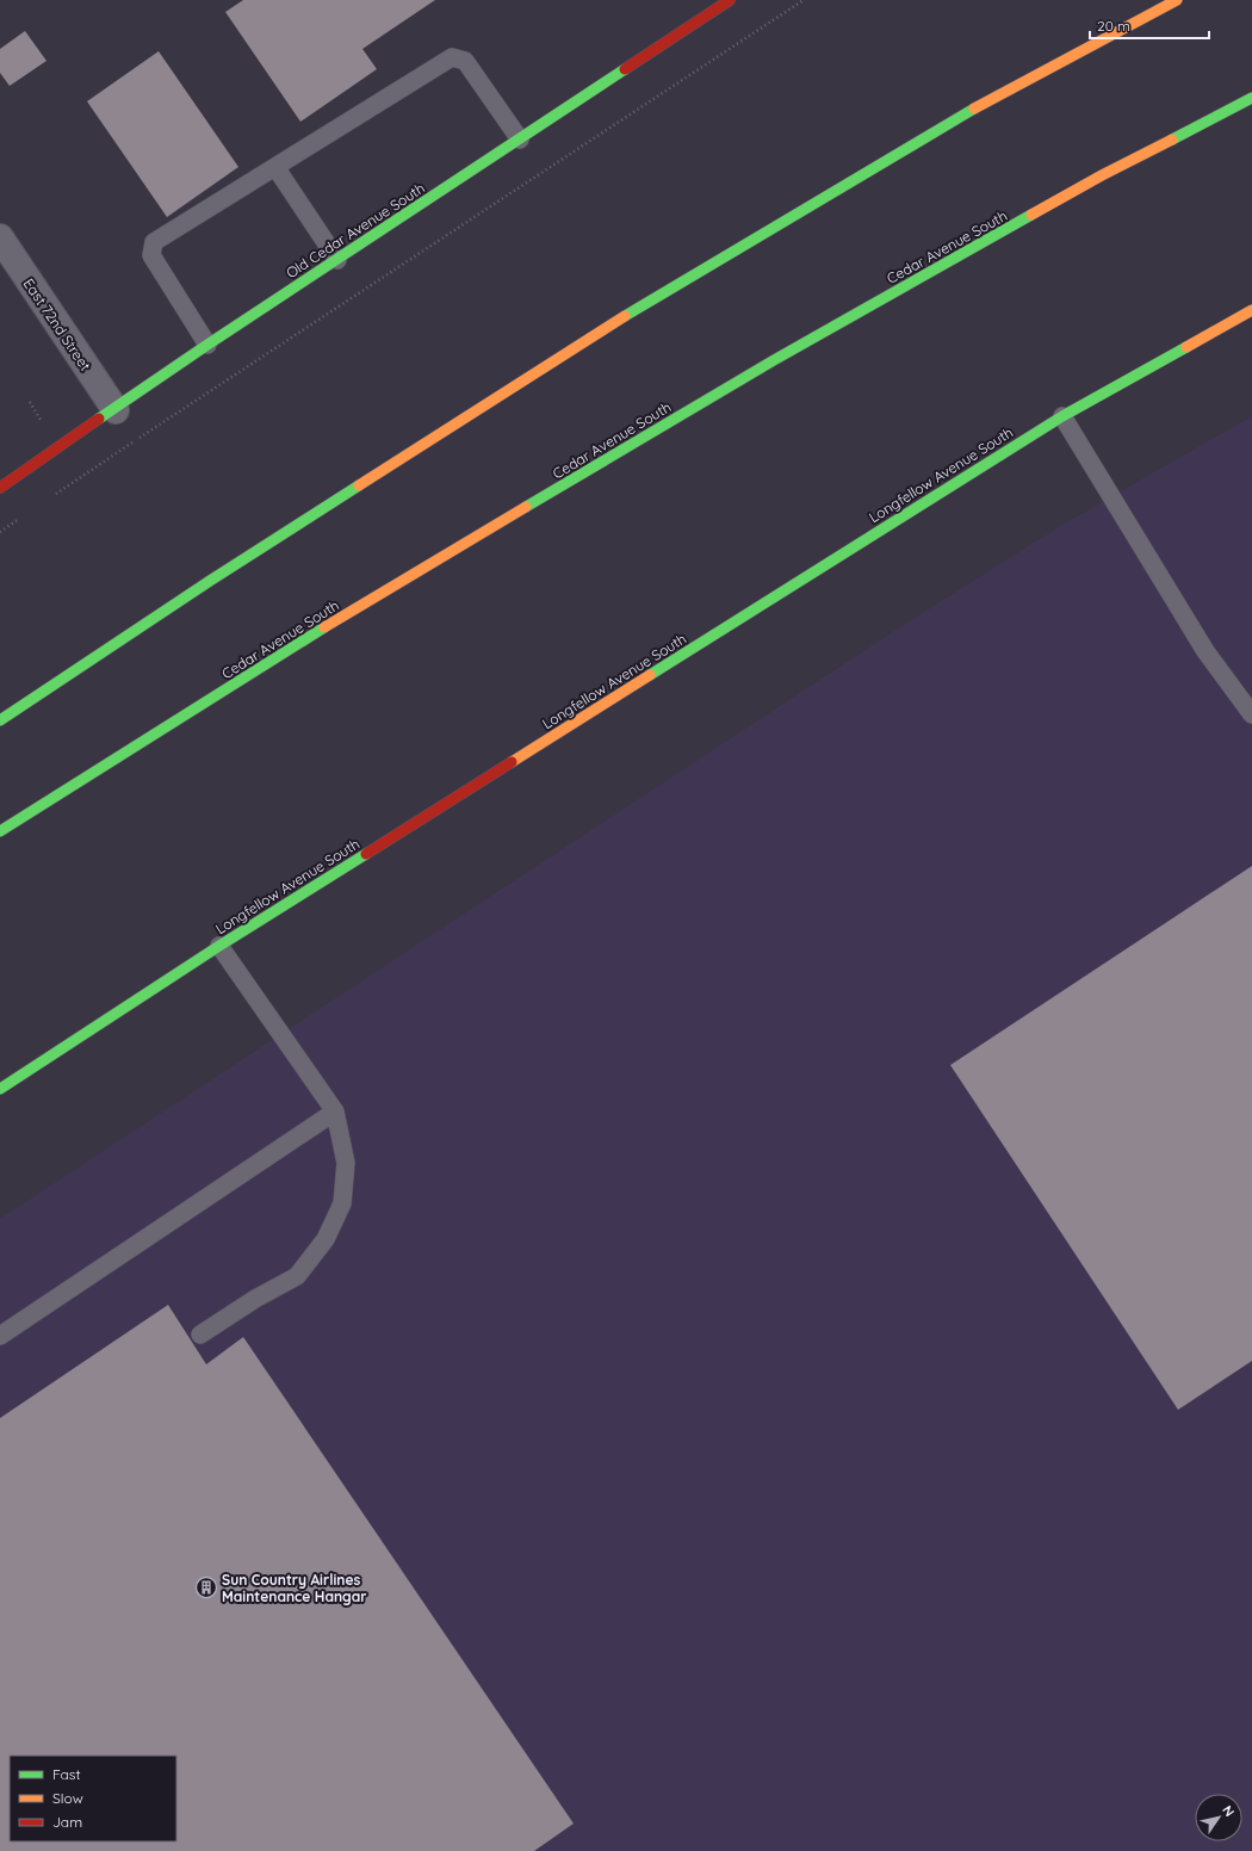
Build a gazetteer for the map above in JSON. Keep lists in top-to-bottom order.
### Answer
{
  "streets": {
    "main road": ["Old Cedar Avenue South", "Cedar Avenue South", "Longfellow Avenue South"],
    "street": ["East 72nd Street"]
  },
  "crossings": [
    ["Old Cedar Avenue South", "East 72nd Street"]
  ],
  "places": {
    "building": ["Sun Country Airlines Maintenance Hangar"]
  },
  "legend": ["Fast", "Slow", "Jam"],
  "scale_bar": "20 m",
  "north": "top right"
}
